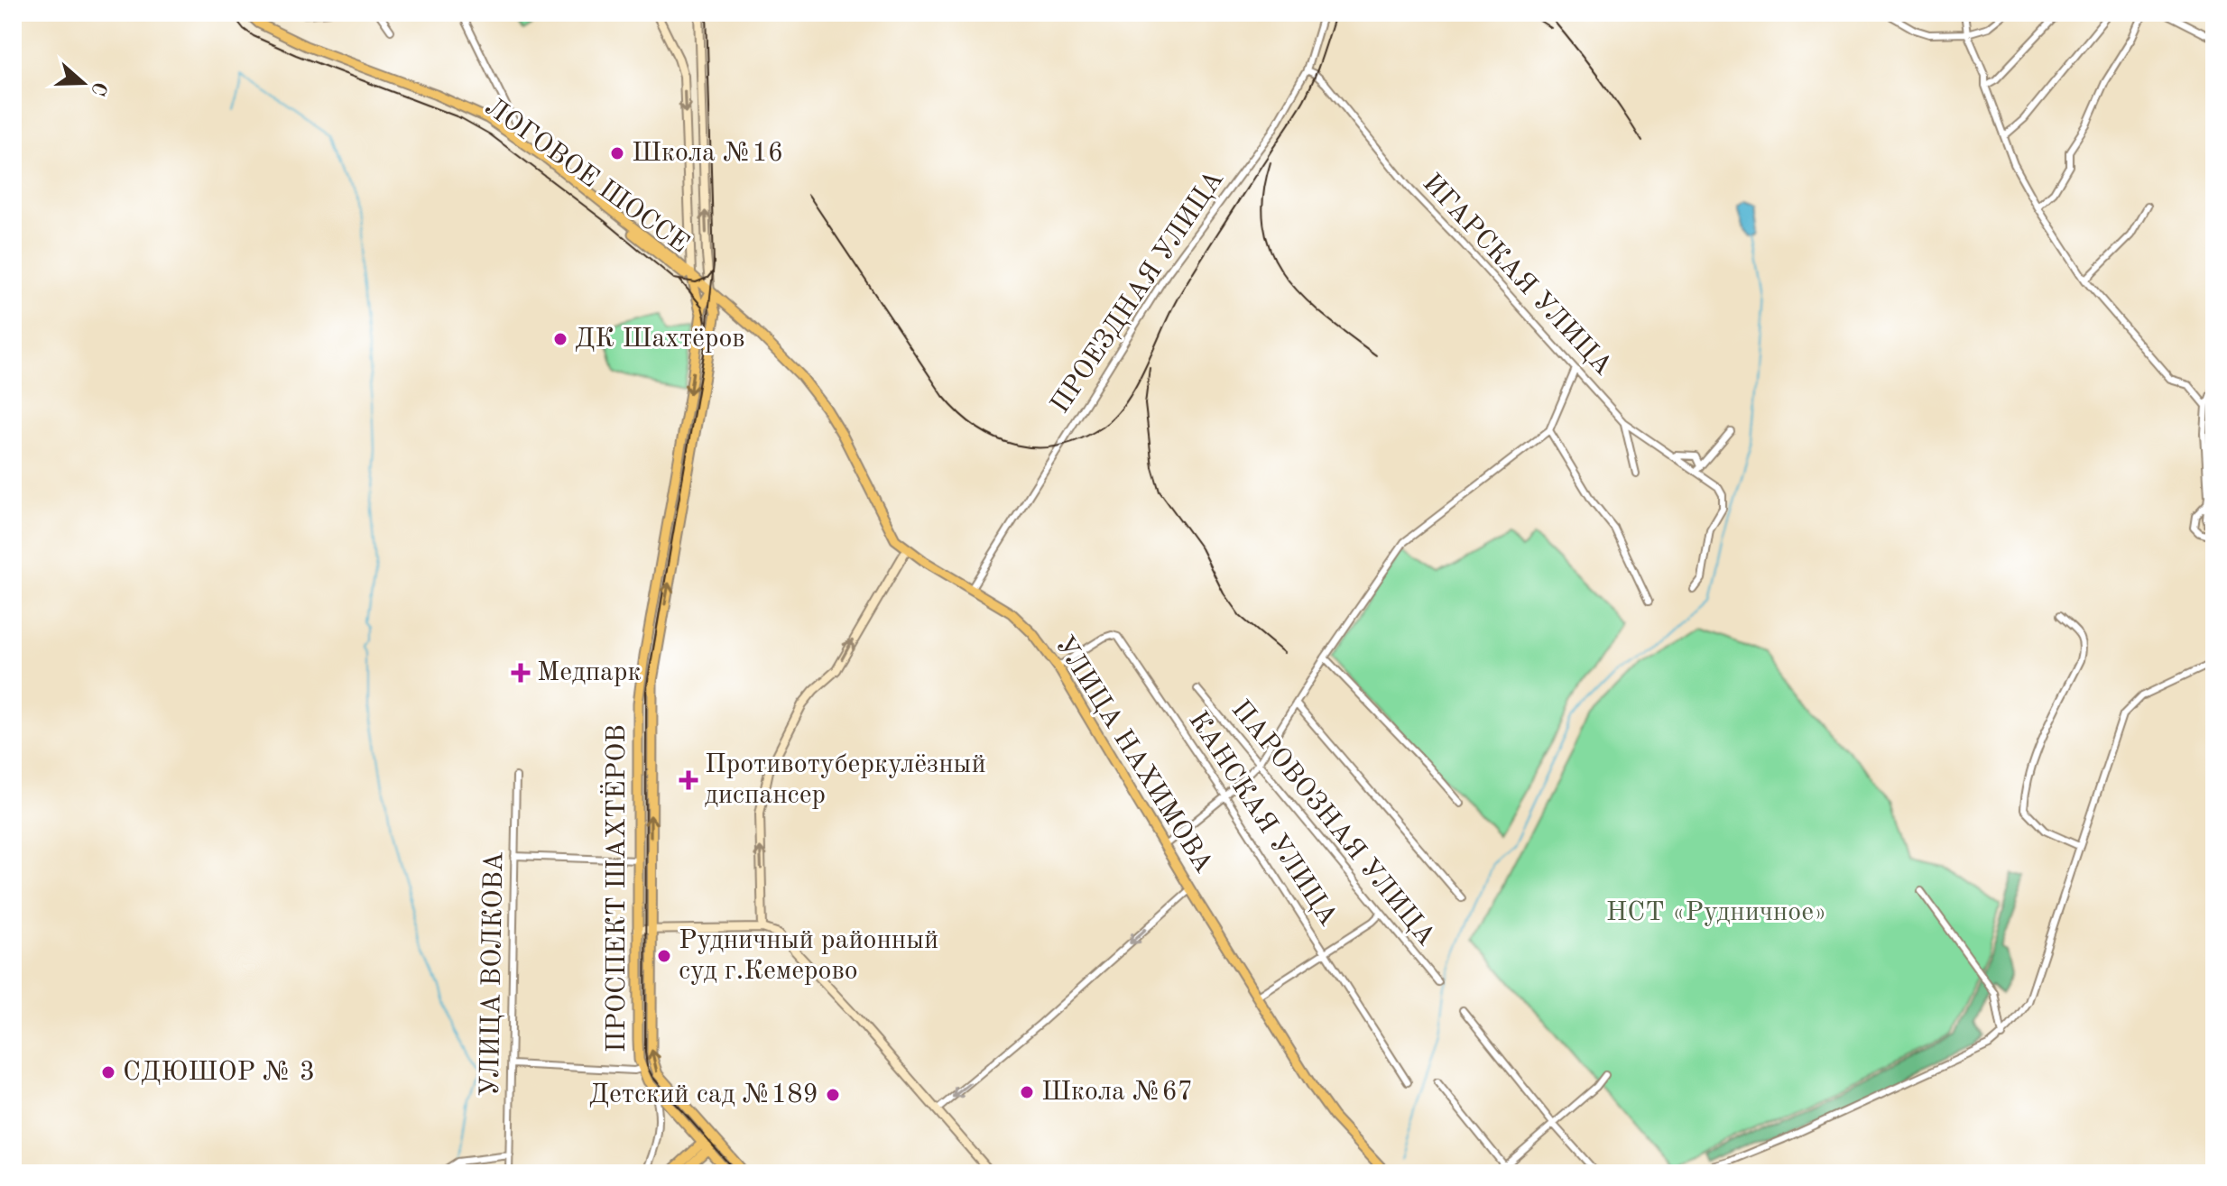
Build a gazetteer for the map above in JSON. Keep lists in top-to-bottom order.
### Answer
{
  "streets": {
    "main road": ["ЛОГОВОЕ ШОССЕ", "УЛИЦА НАХИМОВА", "ПРОСПЕКТ ШАХТЁРОВ"],
    "street": [
      "ИГАРСКАЯ УЛИЦА",
      "ПРОЕЗДНАЯ УЛИЦА",
      "КАНСКАЯ УЛИЦА",
      "ПАРОВОЗНАЯ УЛИЦА",
      "УЛИЦА ВОЛКОВА"
    ]
  },
  "crossings": [
    ["ЛОГОВОЕ ШОССЕ", "УЛИЦА НАХИМОВА"],
    ["ЛОГОВОЕ ШОССЕ", "ПРОСПЕКТ ШАХТЁРОВ"],
    ["ИГАРСКАЯ УЛИЦА", "ПРОЕЗДНАЯ УЛИЦА"],
    ["ПРОЕЗДНАЯ УЛИЦА", "УЛИЦА НАХИМОВА"],
    ["УЛИЦА НАХИМОВА", "КАНСКАЯ УЛИЦА"],
    ["УЛИЦА НАХИМОВА", "ПРОСПЕКТ ШАХТЁРОВ"]
  ],
  "parks": ["НСТ «Рудничное»"],
  "places": {
    "other": [
      "Школа №16",
      "ДК Шахтёров",
      "Рудничный районный суд г.Кемерово",
      "СДЮШОР № 3",
      "Школа №67",
      "Детский сад №189"
    ],
    "health": ["Медпарк", "Противотуберкулёзный диспансер"]
  },
  "north": "right"
}
